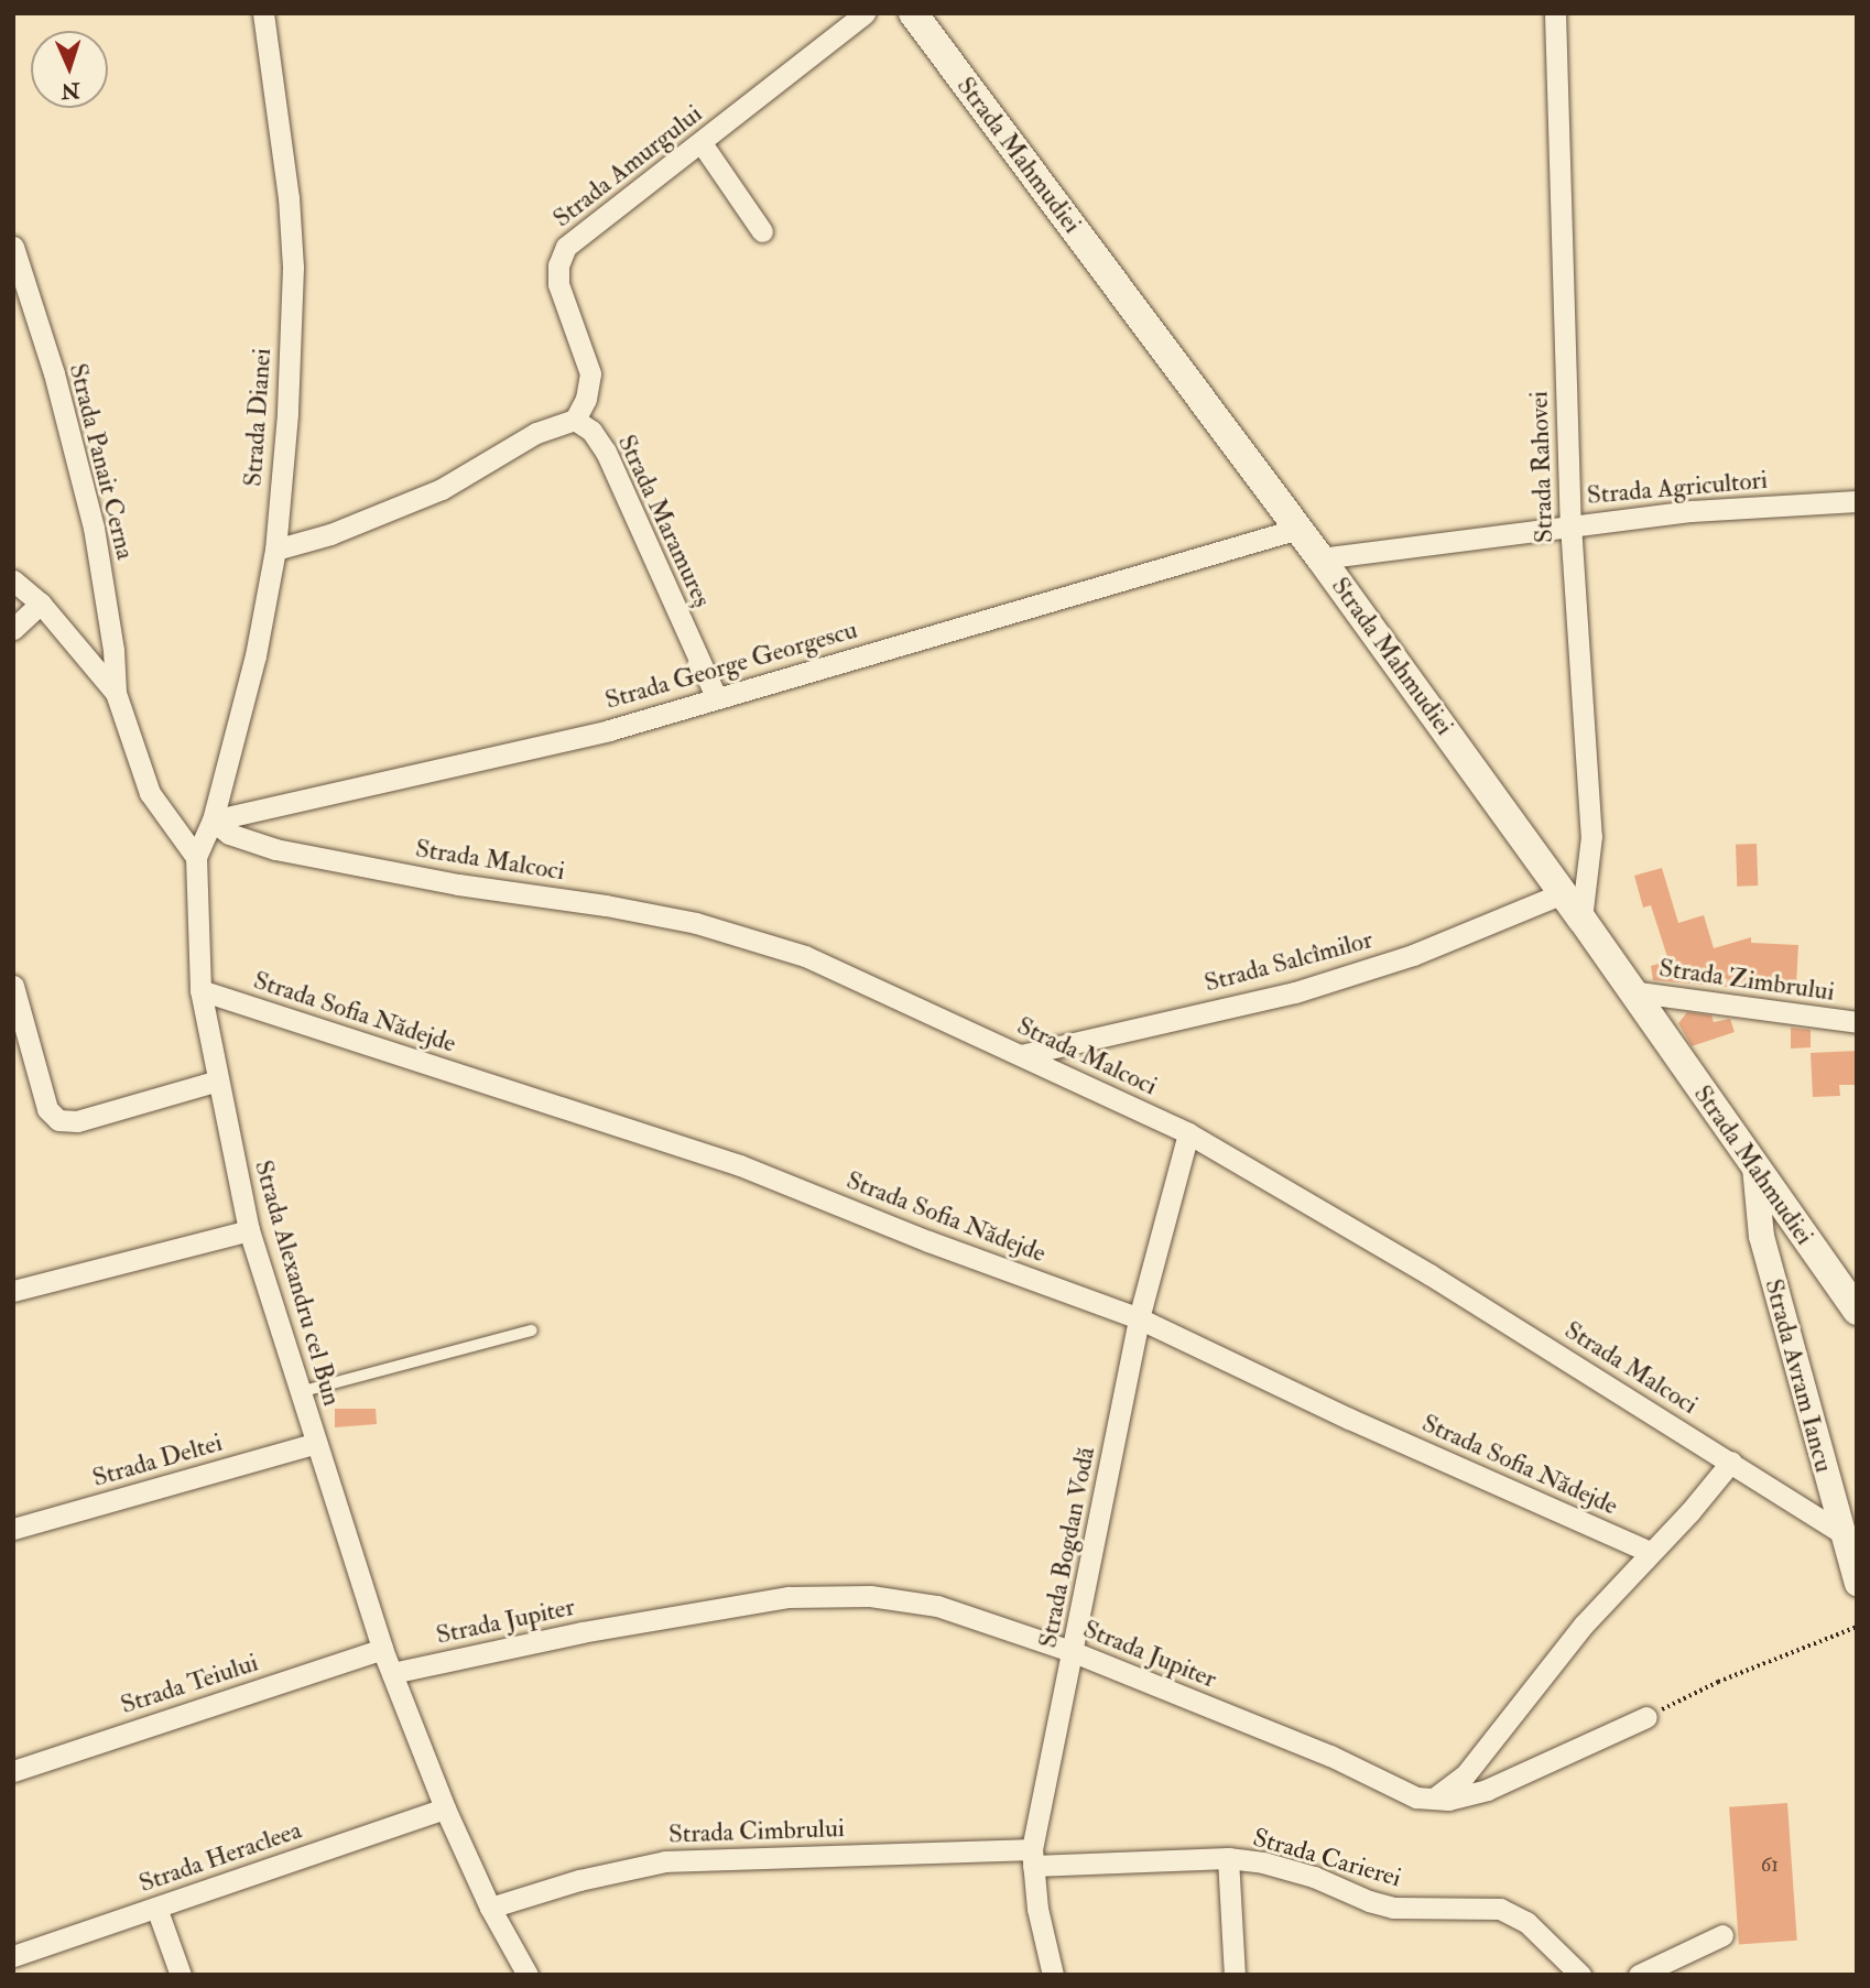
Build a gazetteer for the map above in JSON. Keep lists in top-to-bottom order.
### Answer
{
  "streets": {
    "main road": ["Strada Mahmudiei"],
    "street": [
      "Strada Amurgului",
      "Strada Dianei",
      "Strada Panait Cerna",
      "Strada Rahovei",
      "Strada Agricultori",
      "Strada Maramureș",
      "Strada George Georgescu",
      "Strada Malcoci",
      "Strada Salcîmilor",
      "Strada Zimbrului",
      "Strada Sofia Nădejde",
      "Strada Alexandru cel Bun",
      "Strada Avram Iancu",
      "Strada Deltei",
      "Strada Bogdan Vodă",
      "Strada Jupiter",
      "Strada Teiului",
      "Strada Cimbrului",
      "Strada Heracleea",
      "Strada Carierei"
    ]
  },
  "crossings": [
    ["Strada Mahmudiei", "Strada Rahovei"],
    ["Strada Mahmudiei", "Strada Agricultori"],
    ["Strada Mahmudiei", "Strada George Georgescu"],
    ["Strada Mahmudiei", "Strada Salcîmilor"],
    ["Strada Mahmudiei", "Strada Zimbrului"],
    ["Strada Mahmudiei", "Strada Avram Iancu"],
    ["Strada Amurgului", "Strada Maramureș"],
    ["Strada Dianei", "Strada George Georgescu"],
    ["Strada Dianei", "Strada Malcoci"],
    ["Strada Rahovei", "Strada Agricultori"],
    ["Strada Maramureș", "Strada George Georgescu"],
    ["Strada George Georgescu", "Strada Malcoci"],
    ["Strada Malcoci", "Strada Salcîmilor"],
    ["Strada Malcoci", "Strada Avram Iancu"],
    ["Strada Malcoci", "Strada Bogdan Vodă"],
    ["Strada Sofia Nădejde", "Strada Alexandru cel Bun"],
    ["Strada Sofia Nădejde", "Strada Bogdan Vodă"],
    ["Strada Alexandru cel Bun", "Strada Deltei"],
    ["Strada Alexandru cel Bun", "Strada Jupiter"],
    ["Strada Alexandru cel Bun", "Strada Teiului"],
    ["Strada Alexandru cel Bun", "Strada Cimbrului"],
    ["Strada Alexandru cel Bun", "Strada Heracleea"],
    ["Strada Bogdan Vodă", "Strada Jupiter"],
    ["Strada Bogdan Vodă", "Strada Cimbrului"],
    ["Strada Bogdan Vodă", "Strada Carierei"],
    ["Strada Cimbrului", "Strada Carierei"]
  ],
  "house_numbers": ["61"],
  "north": "bottom"
}
